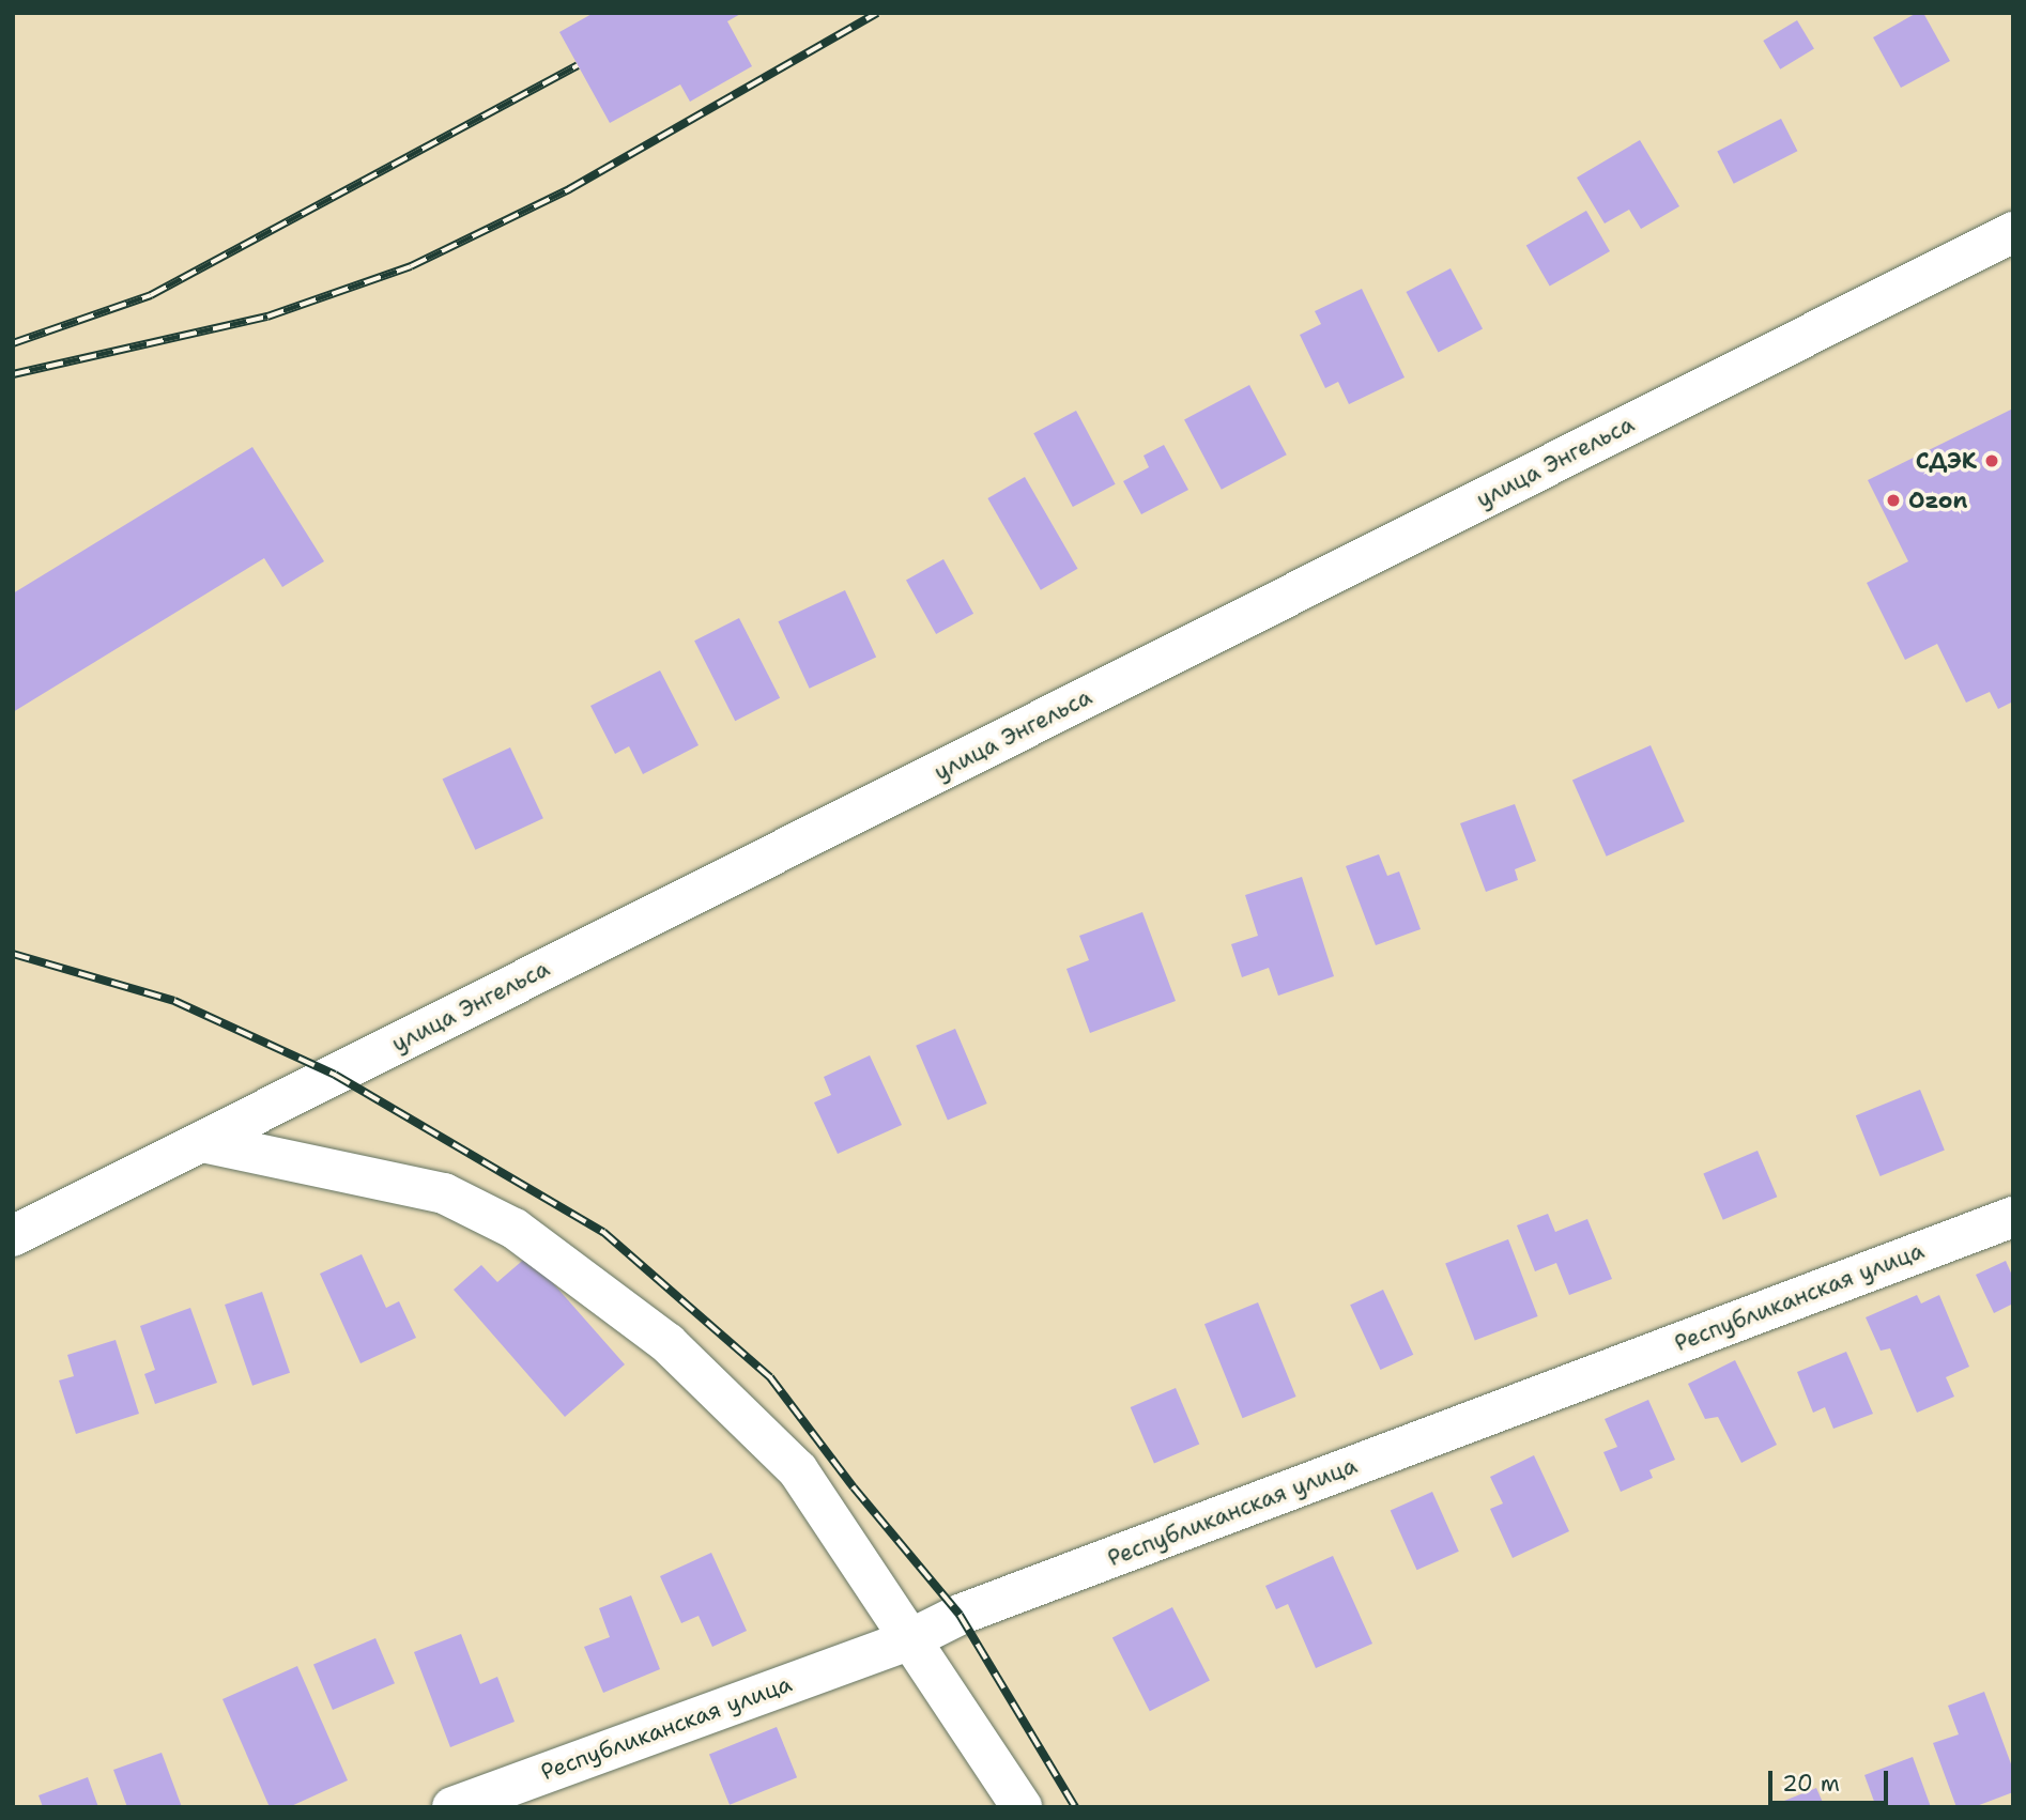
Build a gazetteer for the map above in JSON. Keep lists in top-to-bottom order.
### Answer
{
  "streets": {
    "street": ["улица Энгельса", "Республиканская улица"]
  },
  "places": ["СДЭК", "Ozon"],
  "scale_bar": "20 m"
}
